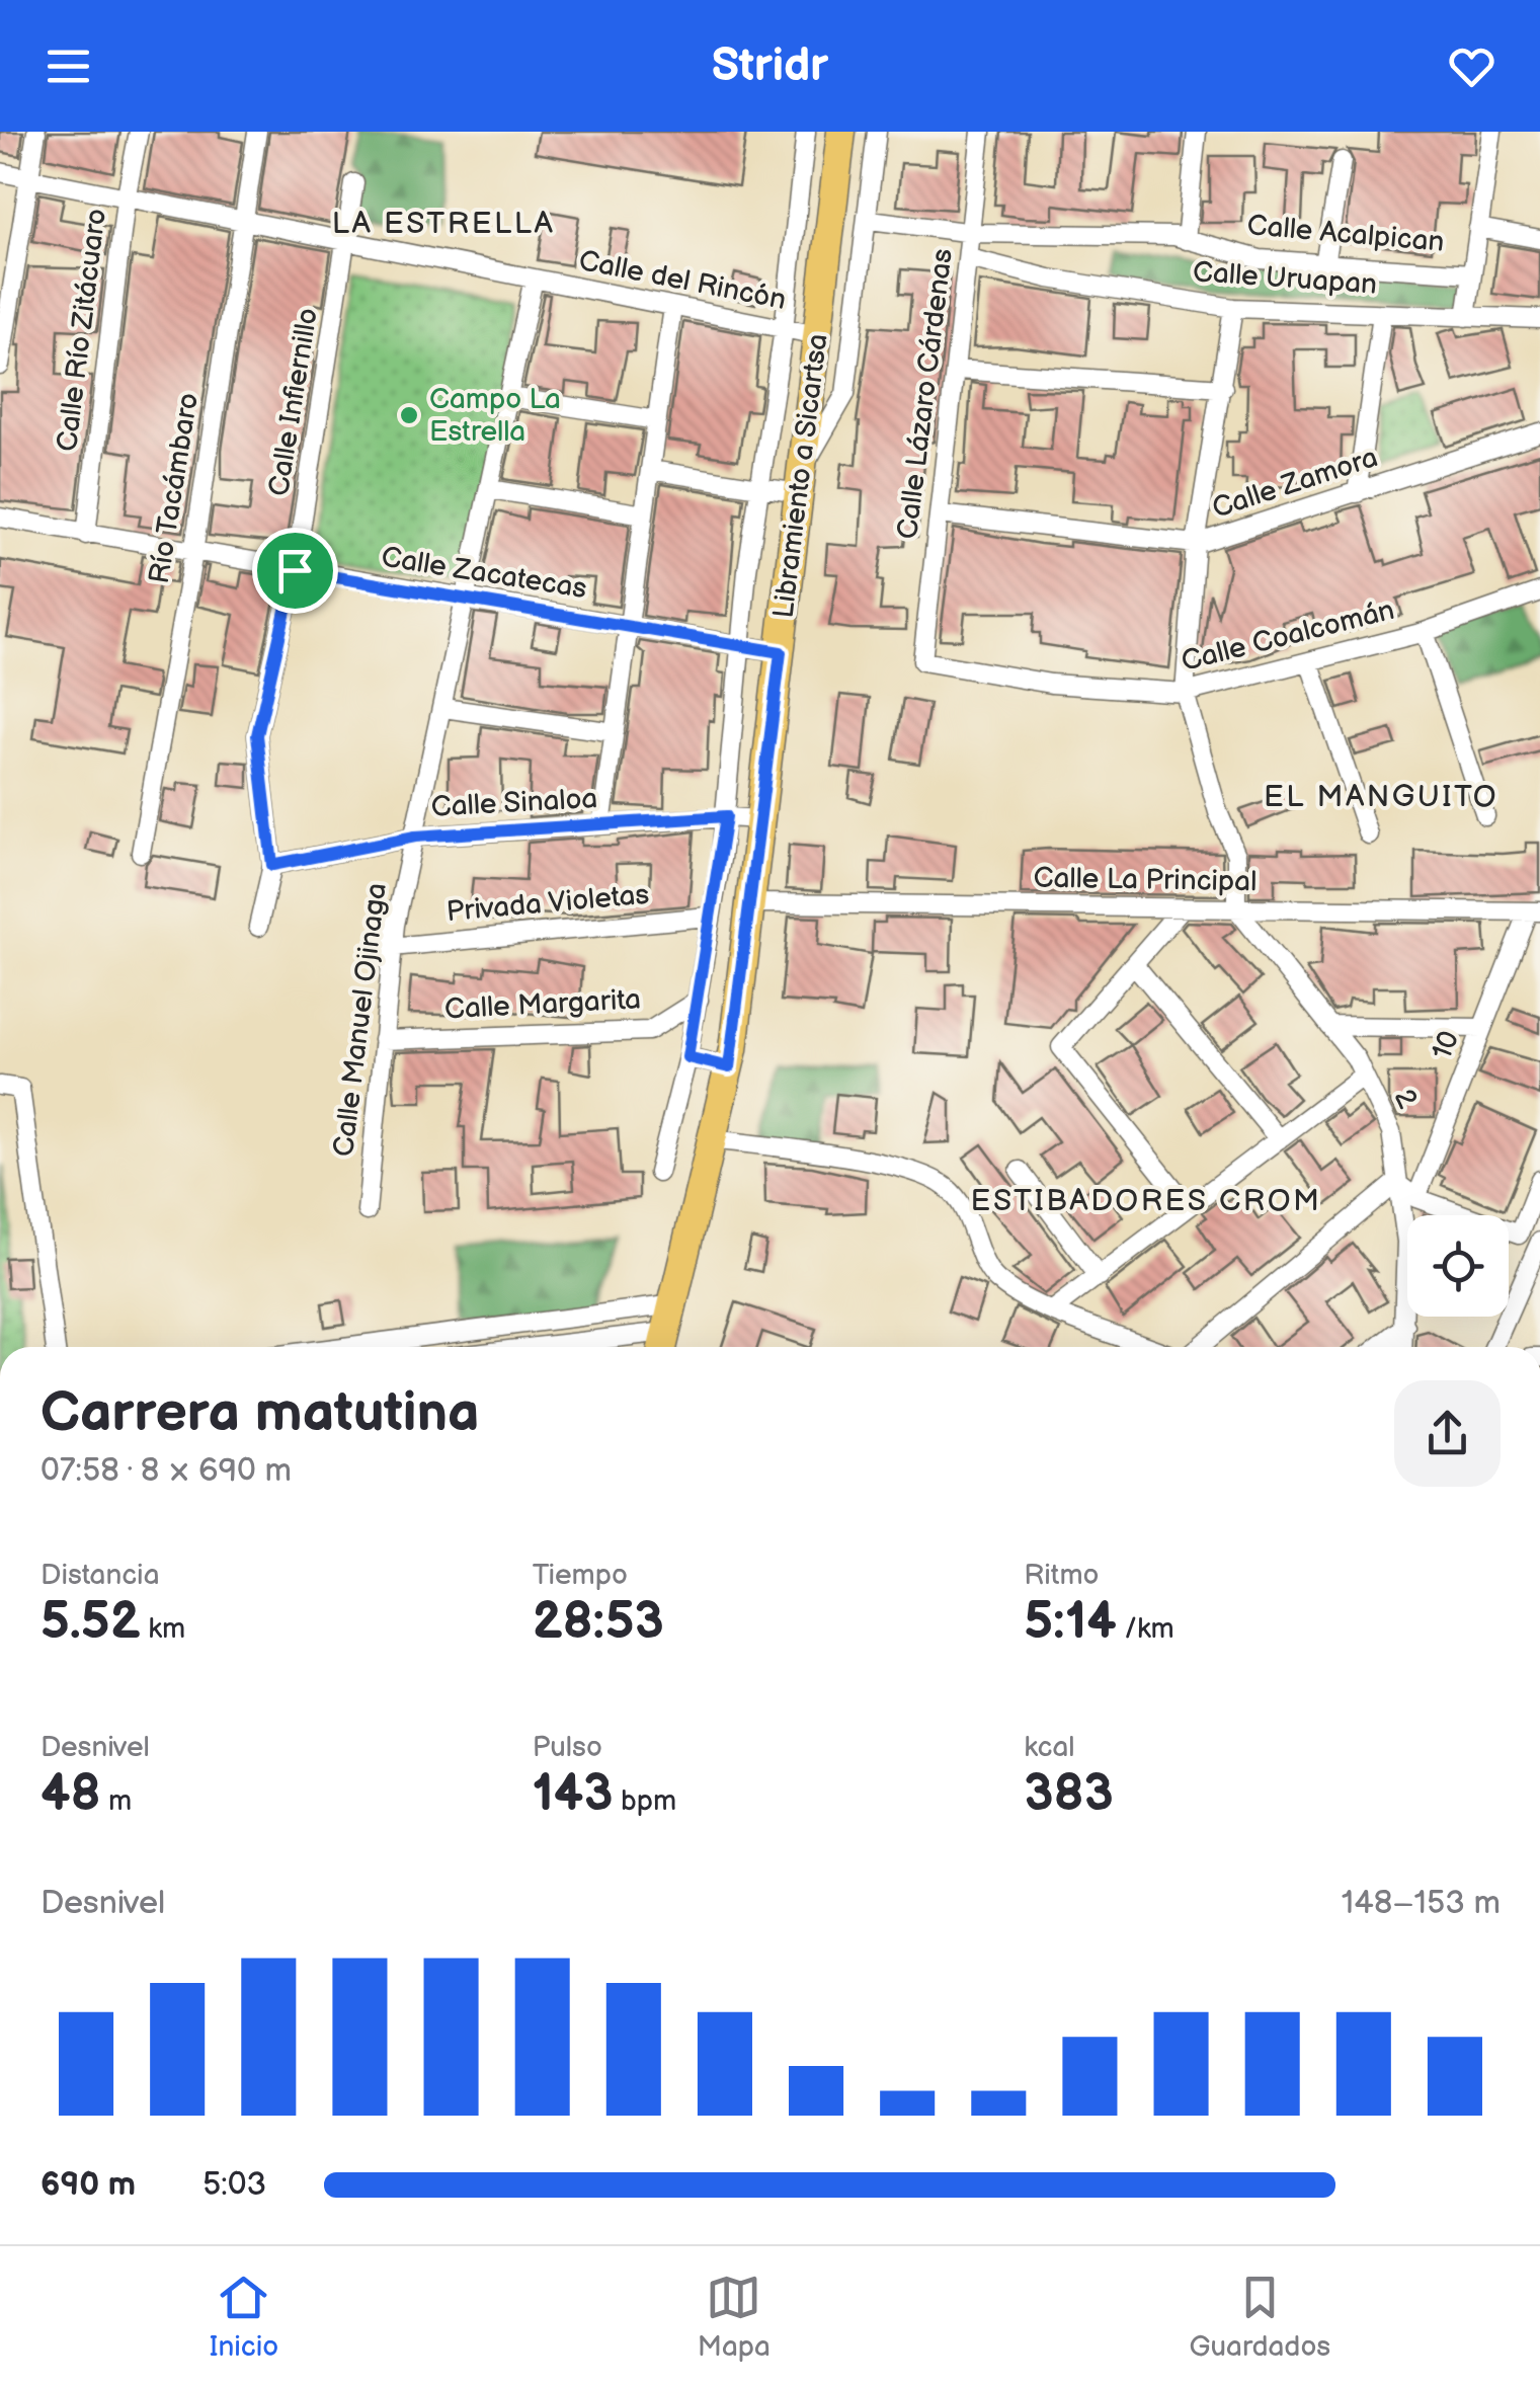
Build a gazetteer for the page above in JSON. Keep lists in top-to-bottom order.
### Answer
{
  "streets": {
    "main road": ["Libramiento a Sicartsa"],
    "street": [
      "Calle Acalpican",
      "Calle Uruapan",
      "Calle del Rincón",
      "Calle Río Zitácuaro",
      "Calle Lázaro Cárdenas",
      "Calle Infiernillo",
      "Calle Zamora",
      "Río Tacámbaro",
      "Calle Zacatecas",
      "Calle Coalcomán",
      "Calle Sinaloa",
      "Calle La Principal",
      "Privada Violetas",
      "Calle Margarita",
      "Calle Manuel Ojinaga",
      "10",
      "2"
    ]
  },
  "crossings": [
    ["Calle Acalpican", "Calle Lázaro Cárdenas"],
    ["Calle Uruapan", "Calle Lázaro Cárdenas"],
    ["Calle del Rincón", "Calle Río Zitácuaro"],
    ["Calle del Rincón", "Calle Infiernillo"],
    ["Calle del Rincón", "Libramiento a Sicartsa"],
    ["Calle del Rincón", "Río Tacámbaro"],
    ["Calle del Rincón", "Calle Manuel Ojinaga"],
    ["Calle Río Zitácuaro", "Calle Zacatecas"],
    ["Calle Lázaro Cárdenas", "Calle Zamora"],
    ["Calle Lázaro Cárdenas", "Calle Coalcomán"],
    ["Calle Infiernillo", "Calle Zacatecas"],
    ["Calle Infiernillo", "Calle Sinaloa"],
    ["Libramiento a Sicartsa", "Calle Zacatecas"],
    ["Libramiento a Sicartsa", "Calle Sinaloa"],
    ["Libramiento a Sicartsa", "Calle La Principal"],
    ["Río Tacámbaro", "Calle Zacatecas"],
    ["Calle Zacatecas", "Calle Manuel Ojinaga"],
    ["Calle Sinaloa", "Calle Manuel Ojinaga"],
    ["Calle La Principal", "10"],
    ["Calle La Principal", "2"],
    ["Privada Violetas", "Calle Manuel Ojinaga"],
    ["Calle Margarita", "Calle Manuel Ojinaga"]
  ],
  "districts": ["LA ESTRELLA", "EL MANGUITO", "ESTIBADORES CROM"],
  "places": ["Campo La Estrella"],
  "page": {
    "header": "Stridr",
    "heading": ["Carrera matutina", "07:58 · 8 × 690 m"],
    "stats": [
      ["Distancia", "5.52 km"],
      ["Tiempo", "28:53"],
      ["Ritmo", "5:14 /km"],
      ["Desnivel", "48 m"],
      ["Pulso", "143 bpm"],
      ["kcal", "383"]
    ],
    "chart": ["Desnivel", "148–153 m"],
    "list": [
      {
        "name": "690 m",
        "note": "5:03"
      }
    ],
    "tabs": ["Inicio", "Mapa", "Guardados"]
  }
}
